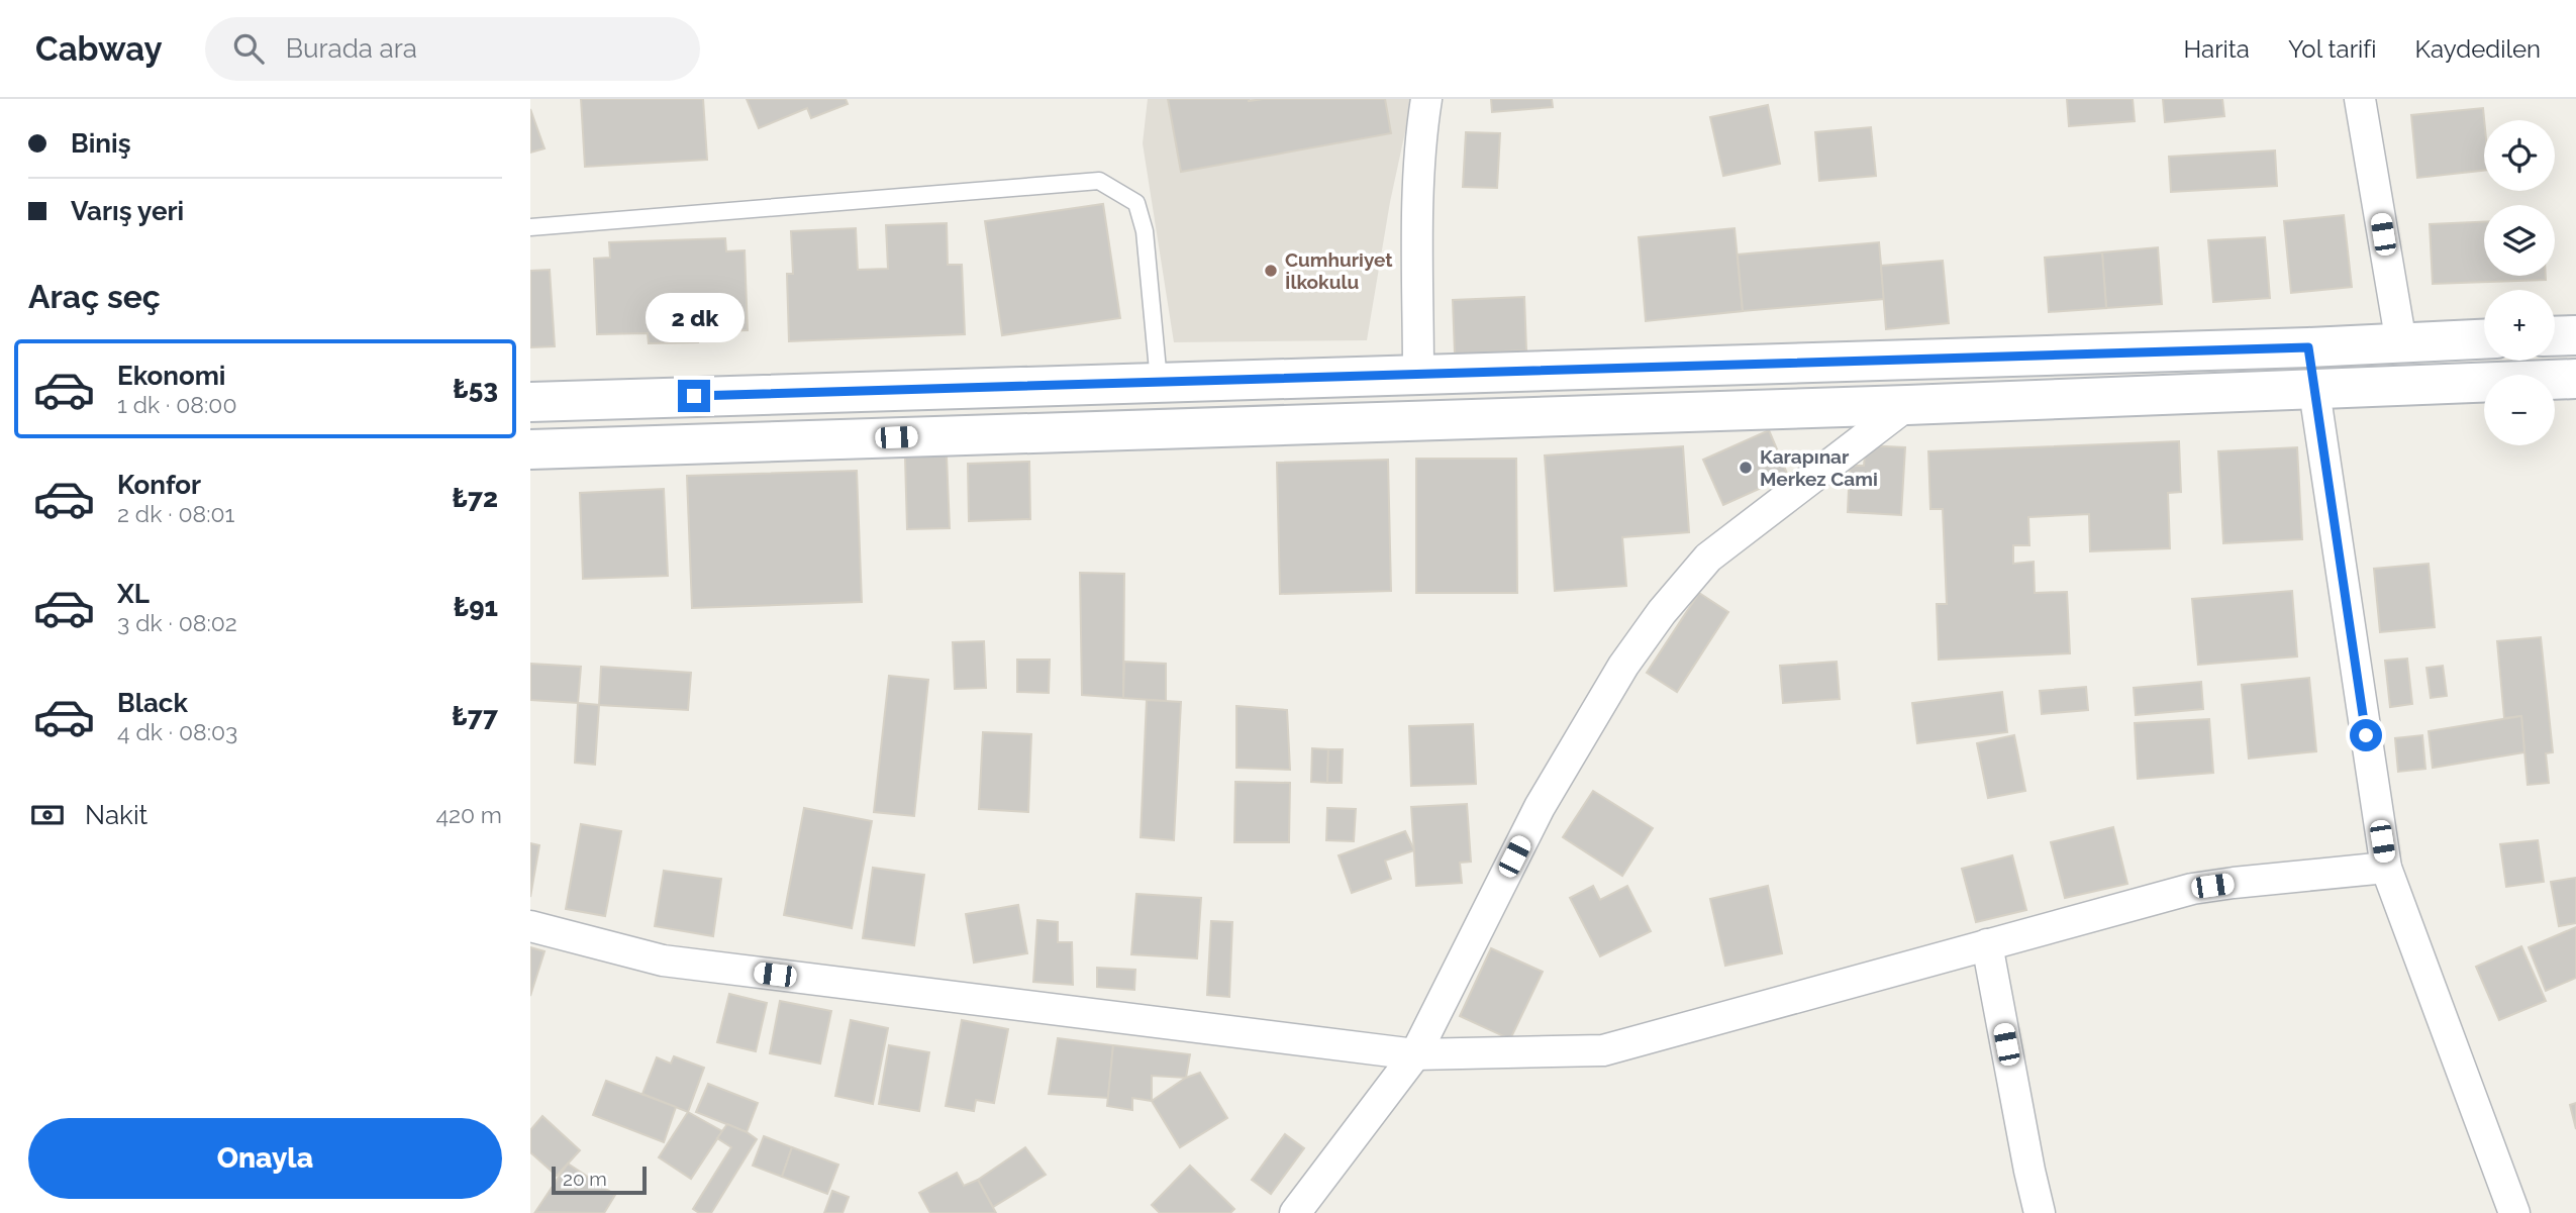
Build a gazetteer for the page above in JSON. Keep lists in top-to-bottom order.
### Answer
{
  "places": ["Cumhuriyet İlkokulu", "Karapınar Merkez Cami"],
  "scale_bar": "20 m",
  "page": {
    "header": "Cabway",
    "search": "Burada ara",
    "nav": ["Harita", "Yol tarifi", "Kaydedilen"],
    "banner": ["Biniş", "Varış yeri"],
    "map_buttons": ["+", "−"],
    "heading": "Araç seç",
    "bubble": "2 dk",
    "list": [
      {
        "name": "Ekonomi",
        "note": "1 dk · 08:00",
        "value": "₺53"
      },
      {
        "name": "Konfor",
        "note": "2 dk · 08:01",
        "value": "₺72"
      },
      {
        "name": "XL",
        "note": "3 dk · 08:02",
        "value": "₺91"
      },
      {
        "name": "Black",
        "note": "4 dk · 08:03",
        "value": "₺77"
      }
    ],
    "pay": ["Nakit", "420 m"],
    "buttons": "Onayla",
    "scale": "20 m"
  }
}
